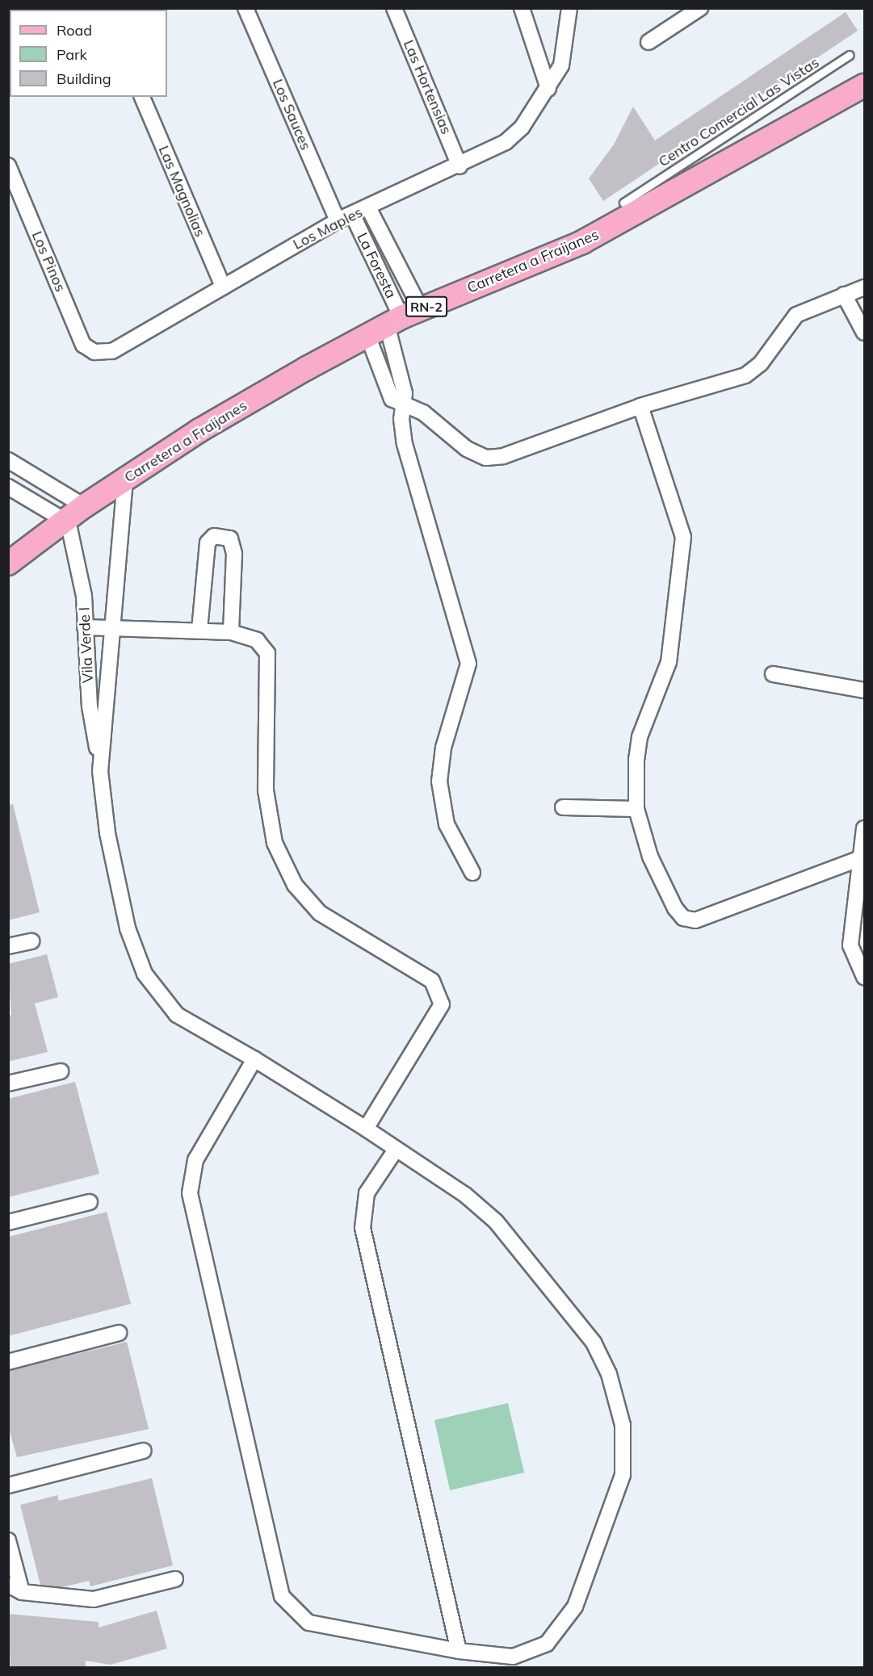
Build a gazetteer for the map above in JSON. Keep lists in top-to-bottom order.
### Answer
{
  "streets": {
    "main road": ["Carretera a Fraijanes", "RN-2"],
    "street": [
      "Las Hortensias",
      "Los Sauces",
      "Las Magnolias",
      "Los Maples",
      "Los Pinos",
      "La Foresta",
      "Vila Verde I"
    ],
    "lane": ["Centro Comercial Las Vistas"]
  },
  "crossings": [
    ["Las Hortensias", "Los Maples"],
    ["Centro Comercial Las Vistas", "Carretera a Fraijanes"],
    ["Los Sauces", "Los Maples"],
    ["Las Magnolias", "Los Maples"],
    ["Los Maples", "Los Pinos"],
    ["Los Maples", "La Foresta"],
    ["Carretera a Fraijanes", "La Foresta"],
    ["Carretera a Fraijanes", "Vila Verde I"]
  ],
  "legend": ["Road", "Park", "Building"]
}
